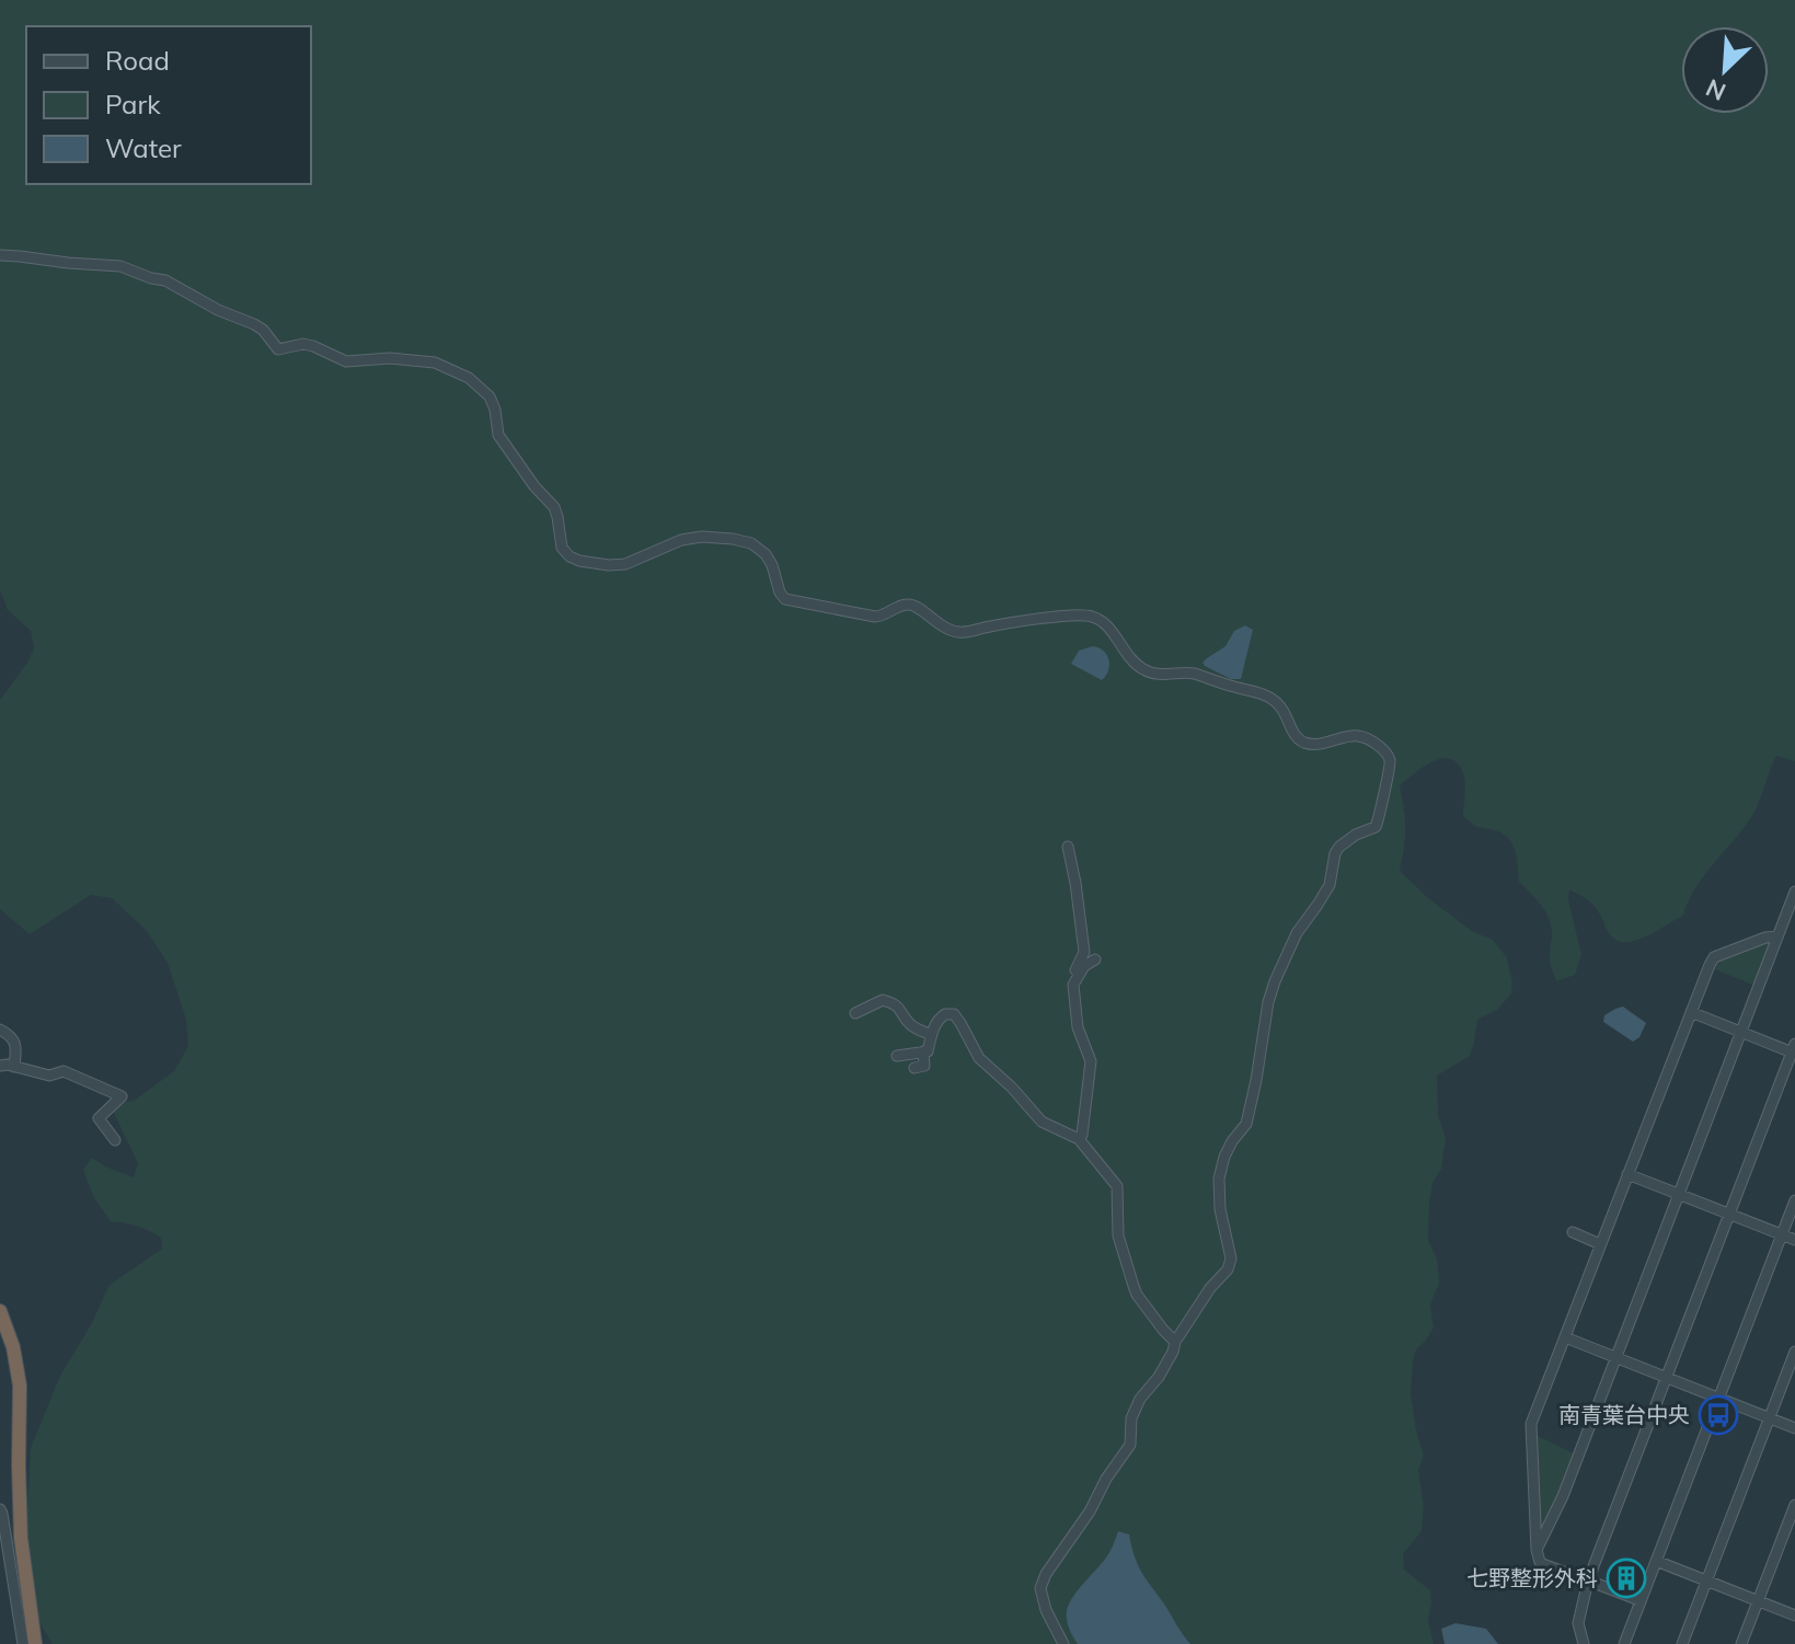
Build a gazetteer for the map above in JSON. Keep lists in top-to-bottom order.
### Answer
{
  "places": {
    "bus stop": ["南青葉台中央"],
    "building": ["七野整形外科"]
  },
  "legend": ["Road", "Park", "Water"],
  "north": "bottom left"
}
